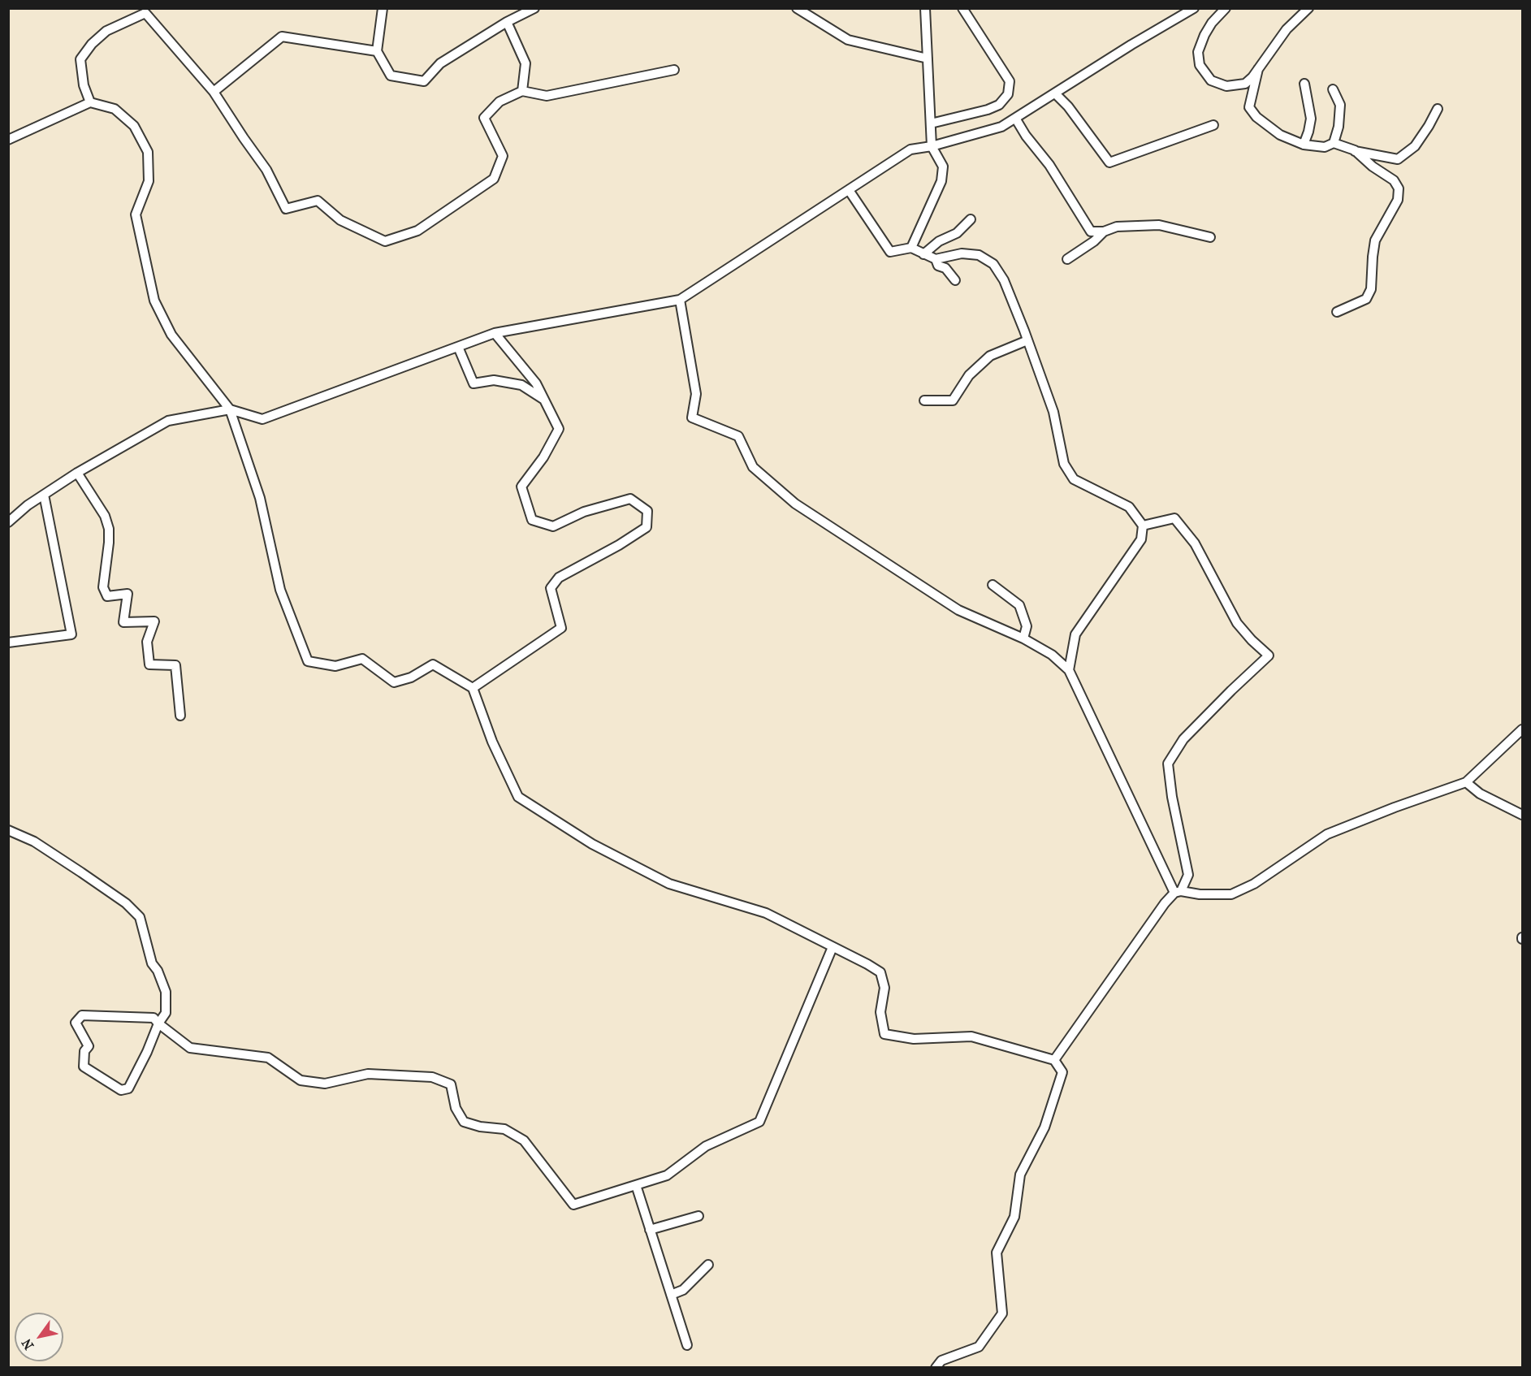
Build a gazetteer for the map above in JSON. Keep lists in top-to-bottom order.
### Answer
{
  "north": "bottom left"
}
